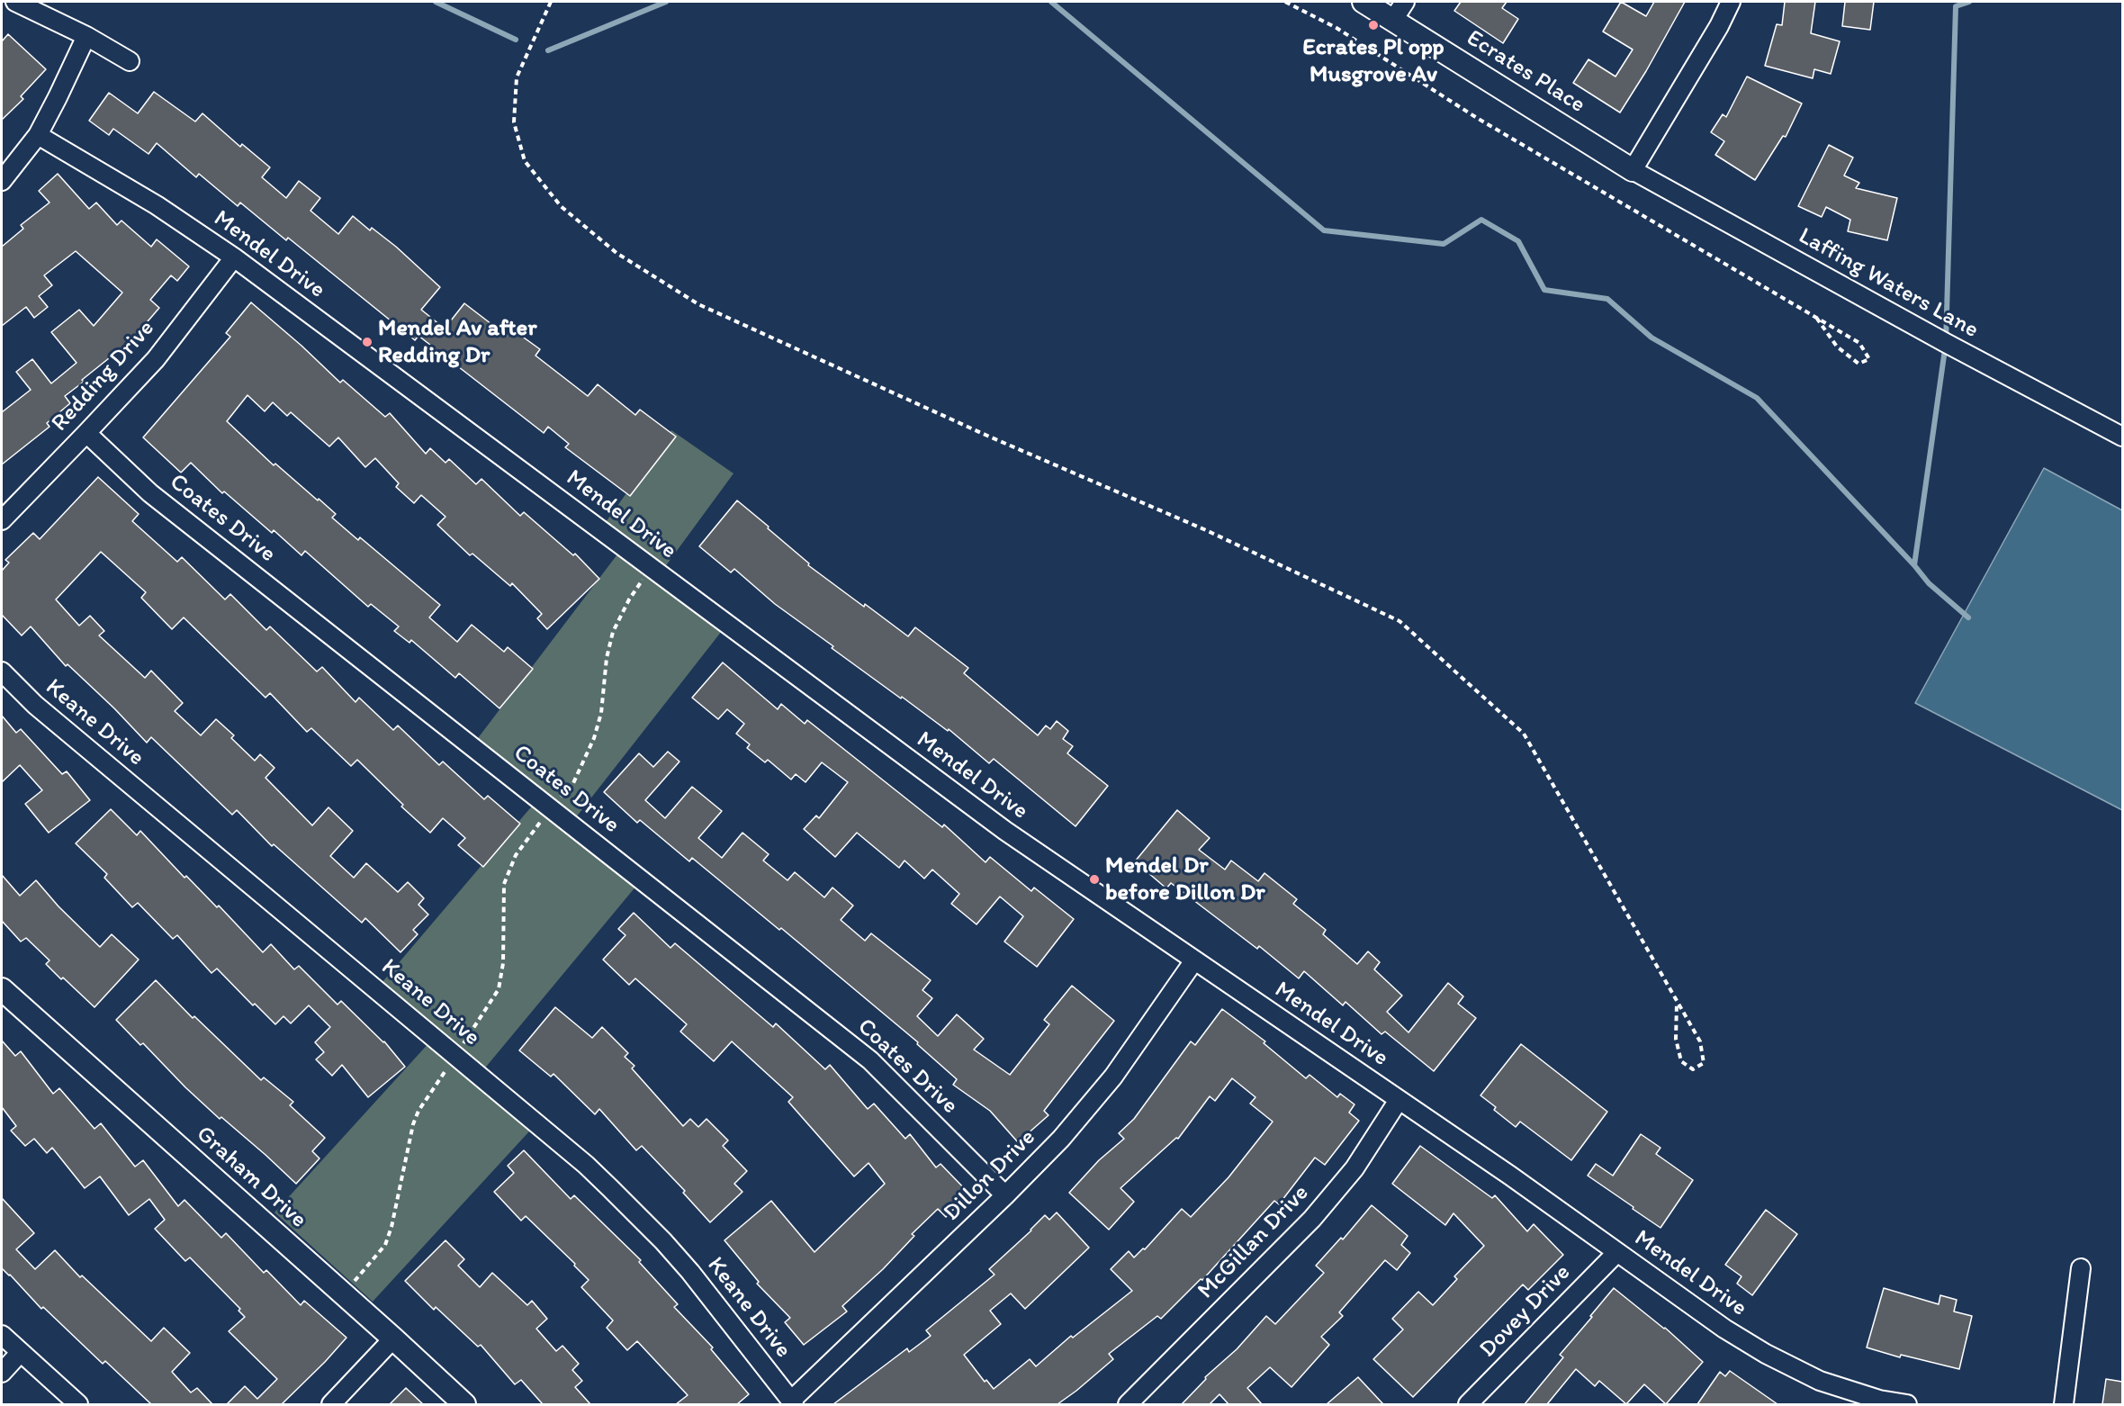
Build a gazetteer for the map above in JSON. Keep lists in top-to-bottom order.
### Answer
{
  "streets": {
    "street": [
      "Ecrates Place",
      "Mendel Drive",
      "Laffing Waters Lane",
      "Redding Drive",
      "Coates Drive",
      "Keane Drive",
      "Dillon Drive",
      "Graham Drive",
      "McGillan Drive",
      "Dovey Drive"
    ]
  },
  "crossings": [
    ["Ecrates Place", "Laffing Waters Lane"],
    ["Mendel Drive", "Redding Drive"],
    ["Mendel Drive", "Dillon Drive"],
    ["Mendel Drive", "McGillan Drive"],
    ["Mendel Drive", "Dovey Drive"],
    ["Redding Drive", "Coates Drive"],
    ["Coates Drive", "Dillon Drive"],
    ["Keane Drive", "Dillon Drive"]
  ],
  "places": ["Ecrates Pl opp Musgrove Av", "Mendel Av after Redding Dr", "Mendel Dr before Dillon Dr"]
}
